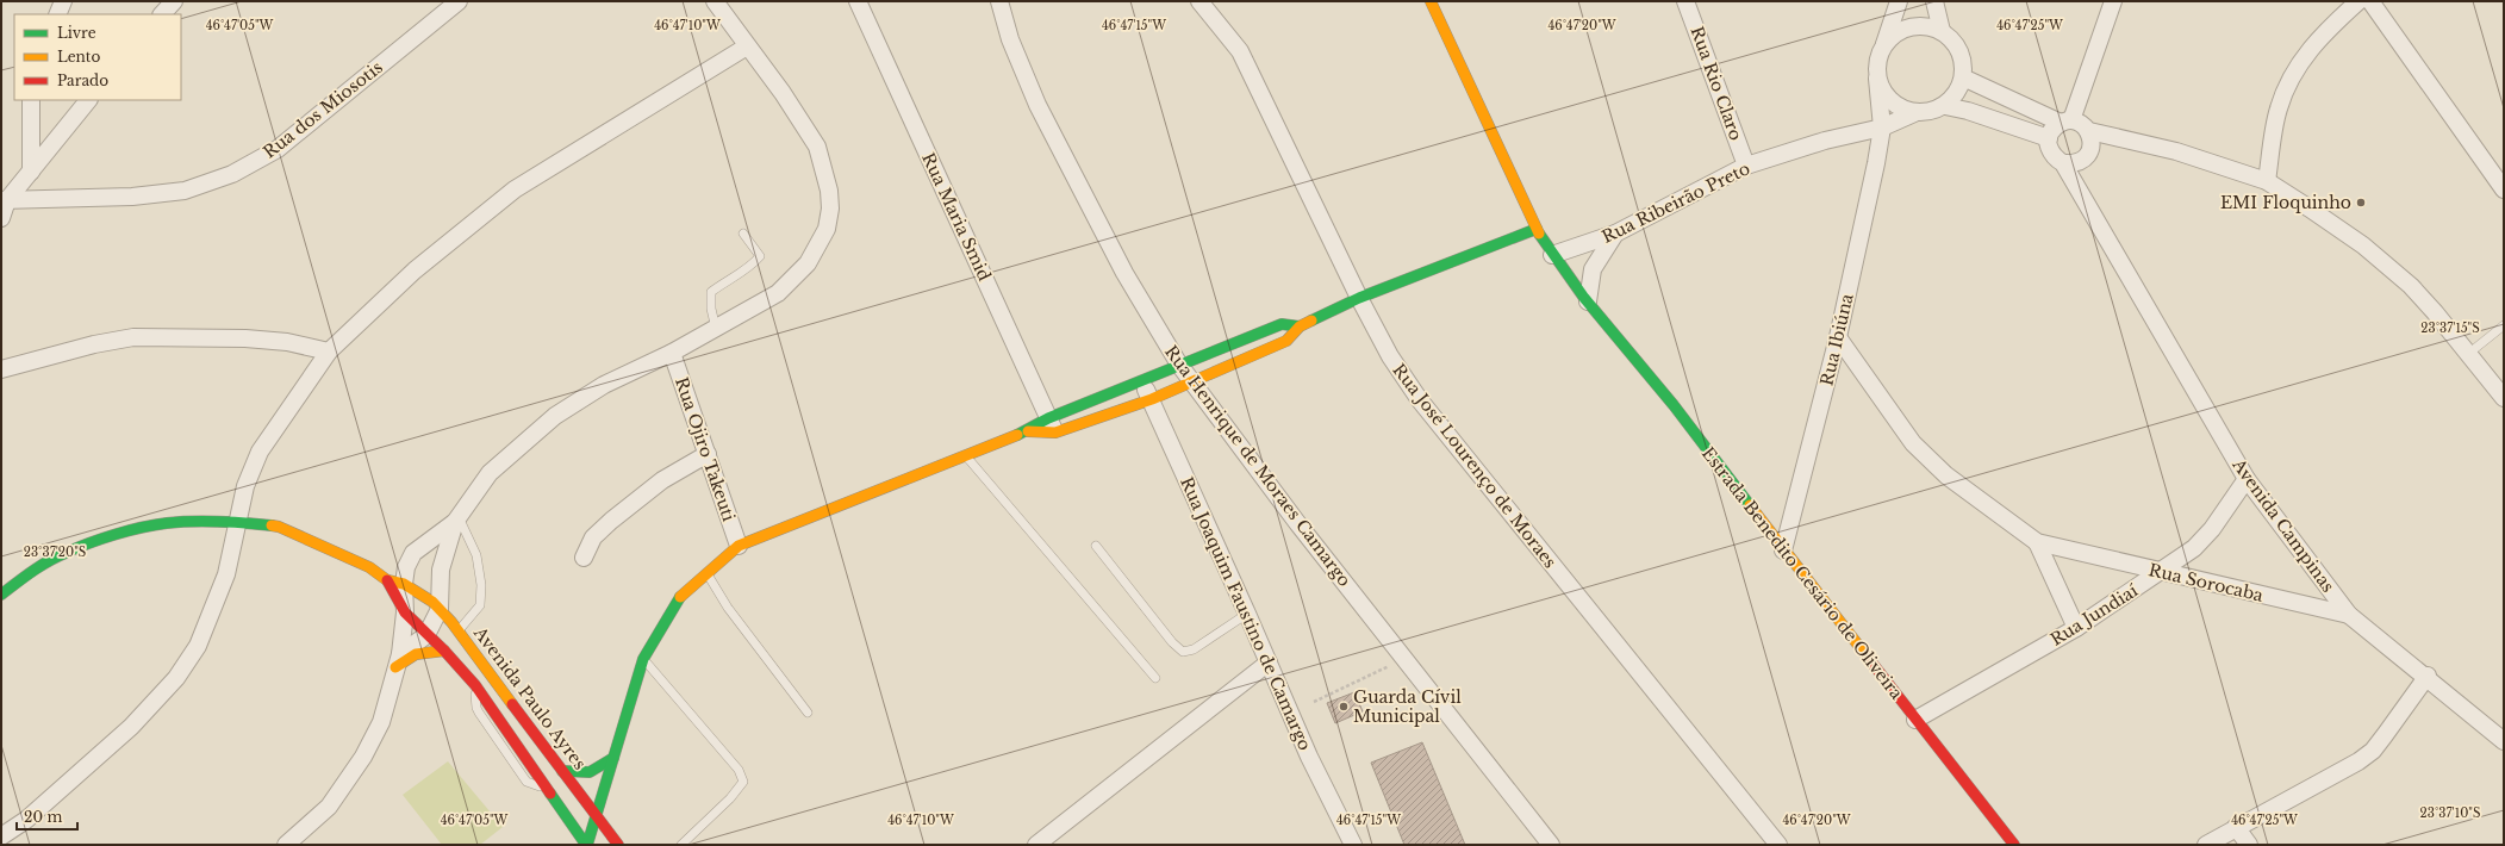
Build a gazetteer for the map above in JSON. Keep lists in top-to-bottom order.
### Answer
{
  "streets": {
    "main road": ["Estrada Benedito Cesário de Oliveira", "Avenida Paulo Ayres"],
    "street": [
      "Rua Rio Claro",
      "Rua dos Miosotis",
      "Rua Ribeirão Preto",
      "Rua Maria Smid",
      "Rua Ibiúna",
      "Rua Ojiro Takeuti",
      "Rua Henrique de Moraes Camargo",
      "Rua José Lourenço de Moraes",
      "Avenida Campinas",
      "Rua Sorocaba",
      "Rua Joaquim Faustino de Camargo",
      "Rua Jundiaí"
    ]
  },
  "crossings": [
    ["Rua Rio Claro", "Rua Ribeirão Preto"],
    ["Rua Ribeirão Preto", "Rua Ibiúna"],
    ["Rua Ribeirão Preto", "Estrada Benedito Cesário de Oliveira"],
    ["Rua Ibiúna", "Estrada Benedito Cesário de Oliveira"],
    ["Rua Ibiúna", "Rua Sorocaba"],
    ["Avenida Campinas", "Rua Sorocaba"],
    ["Avenida Campinas", "Rua Jundiaí"],
    ["Estrada Benedito Cesário de Oliveira", "Rua Jundiaí"],
    ["Rua Sorocaba", "Rua Jundiaí"]
  ],
  "places": ["EMI Floquinho", "Guarda Cívil Municipal"],
  "legend": ["Livre", "Lento", "Parado"],
  "scale_bar": "20 m",
  "coordinates": [
    "46°47'05\"W",
    "46°47'10\"W",
    "46°47'15\"W",
    "46°47'20\"W",
    "46°47'25\"W",
    "23°37'15\"S",
    "23°37'20\"S",
    "23°37'10\"S"
  ]
}
